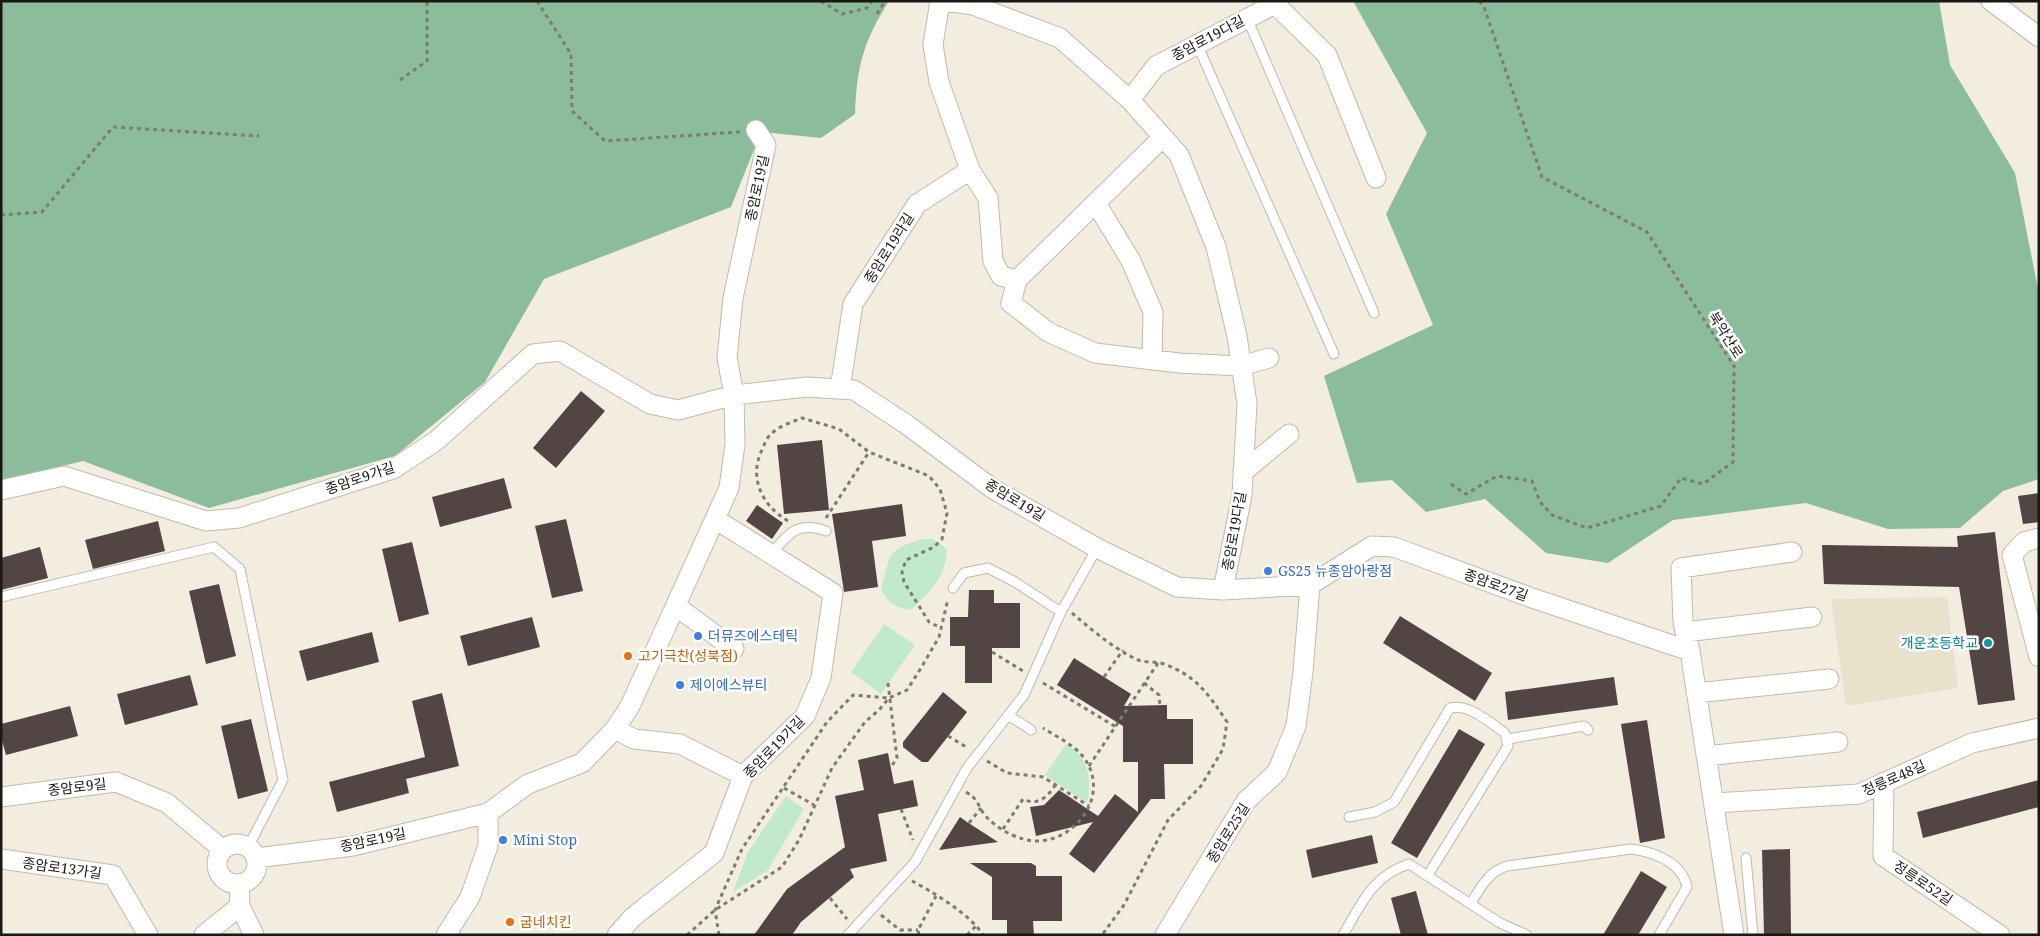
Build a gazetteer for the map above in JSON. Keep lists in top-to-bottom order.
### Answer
{
  "streets": {
    "street": [
      "종암로19다길",
      "종암로19길",
      "종암로19라길",
      "종암로9가길",
      "종암로27길",
      "종암로19가길",
      "정릉로48길",
      "종암로9길",
      "종암로25길",
      "종암로13가길",
      "정릉로52길"
    ],
    "path": ["북악산로"]
  },
  "crossings": [
    ["종암로19다길", "종암로19길"],
    ["종암로19길", "종암로19라길"],
    ["종암로19길", "종암로9가길"],
    ["종암로19길", "종암로27길"],
    ["종암로19길", "종암로19가길"],
    ["종암로19길", "종암로9길"],
    ["종암로19길", "종암로25길"],
    ["종암로27길", "종암로25길"],
    ["정릉로48길", "정릉로52길"]
  ],
  "places": [
    "GS25 뉴종암아랑점",
    "더뮤즈에스테틱",
    "개운초등학교",
    "고기극찬(성북점)",
    "제이에스뷰티",
    "Mini Stop",
    "굽네치킨"
  ]
}
